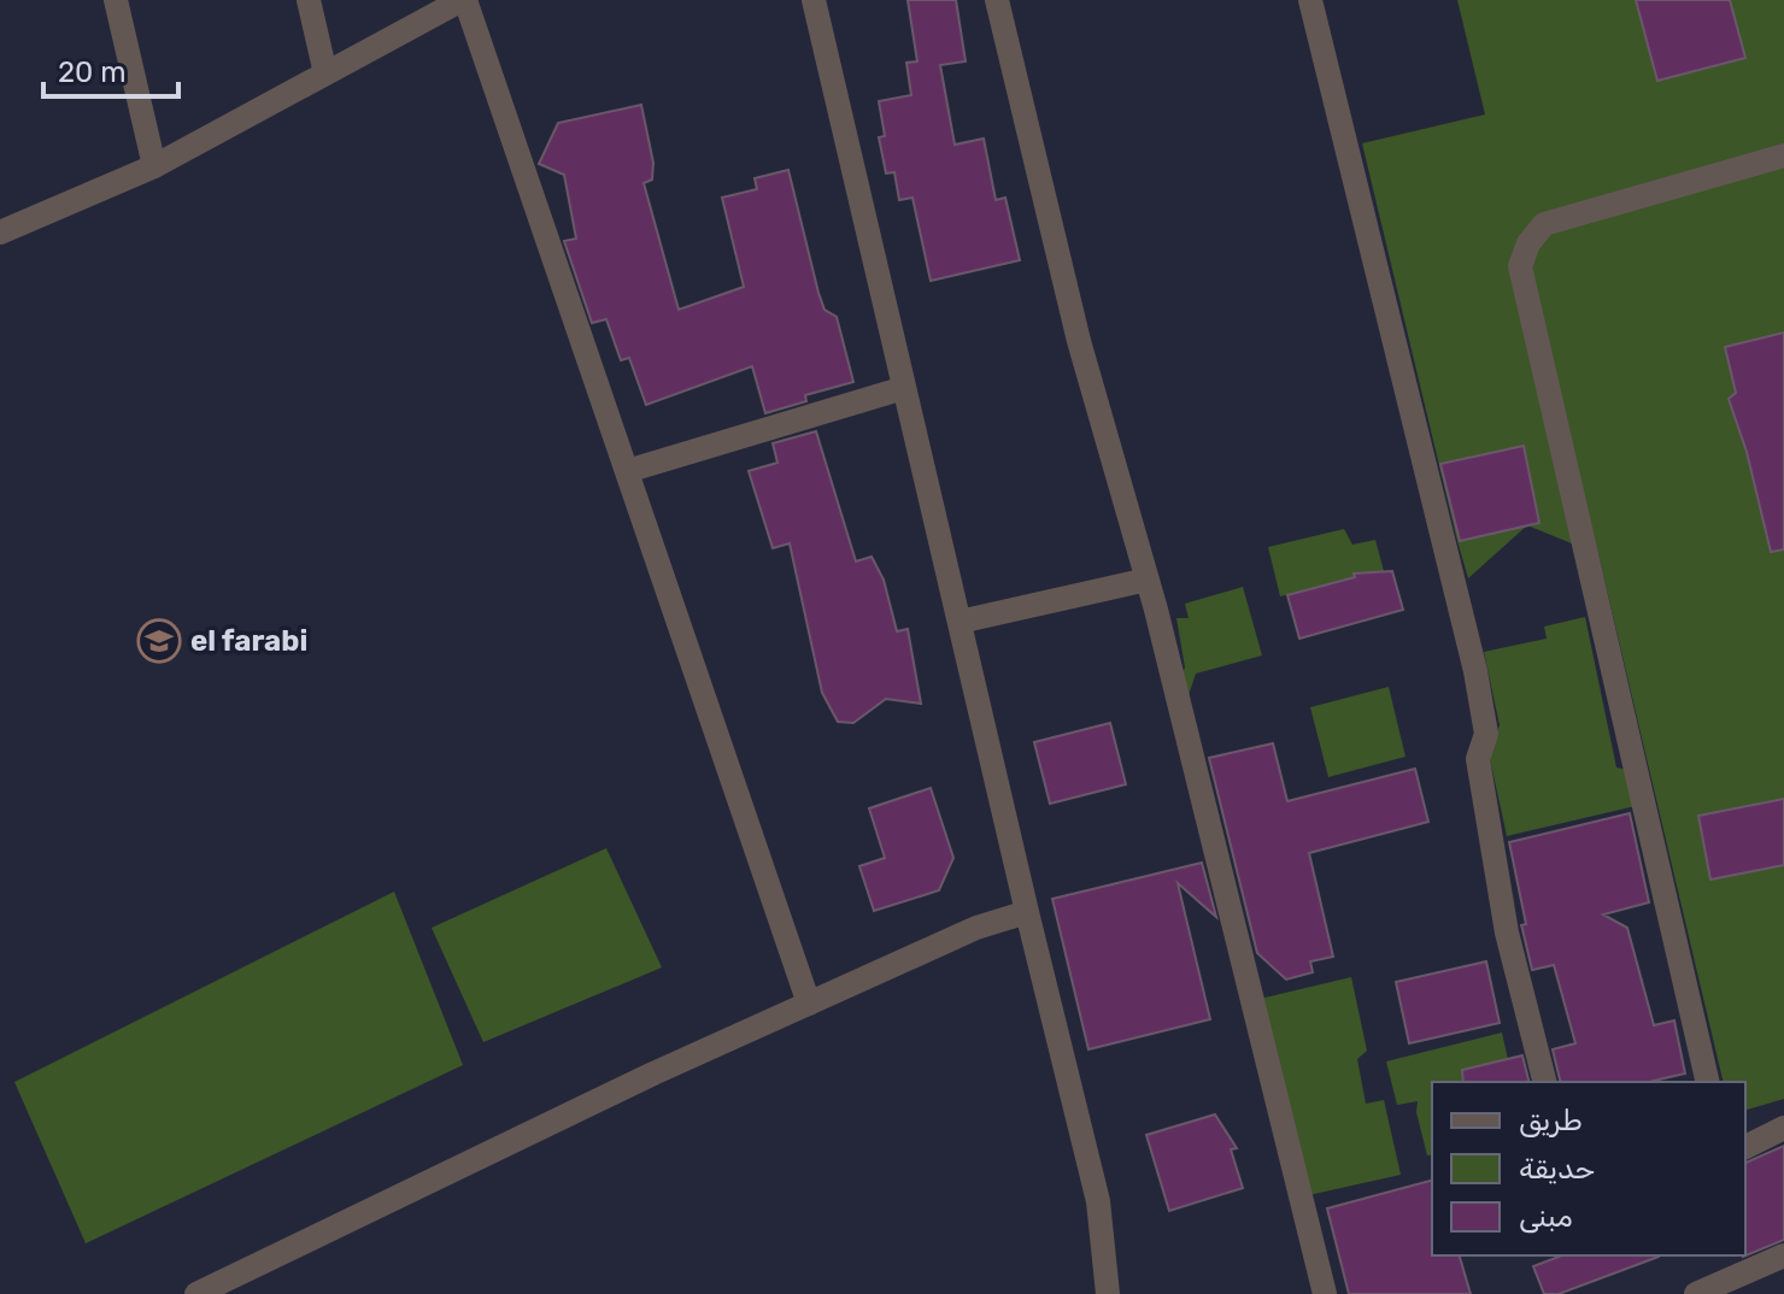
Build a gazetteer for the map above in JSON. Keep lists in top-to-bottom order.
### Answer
{
  "places": {
    "school or university": ["el farabi"]
  },
  "legend": ["طريق", "حديقة", "مبنى"],
  "scale_bar": "20 m"
}
